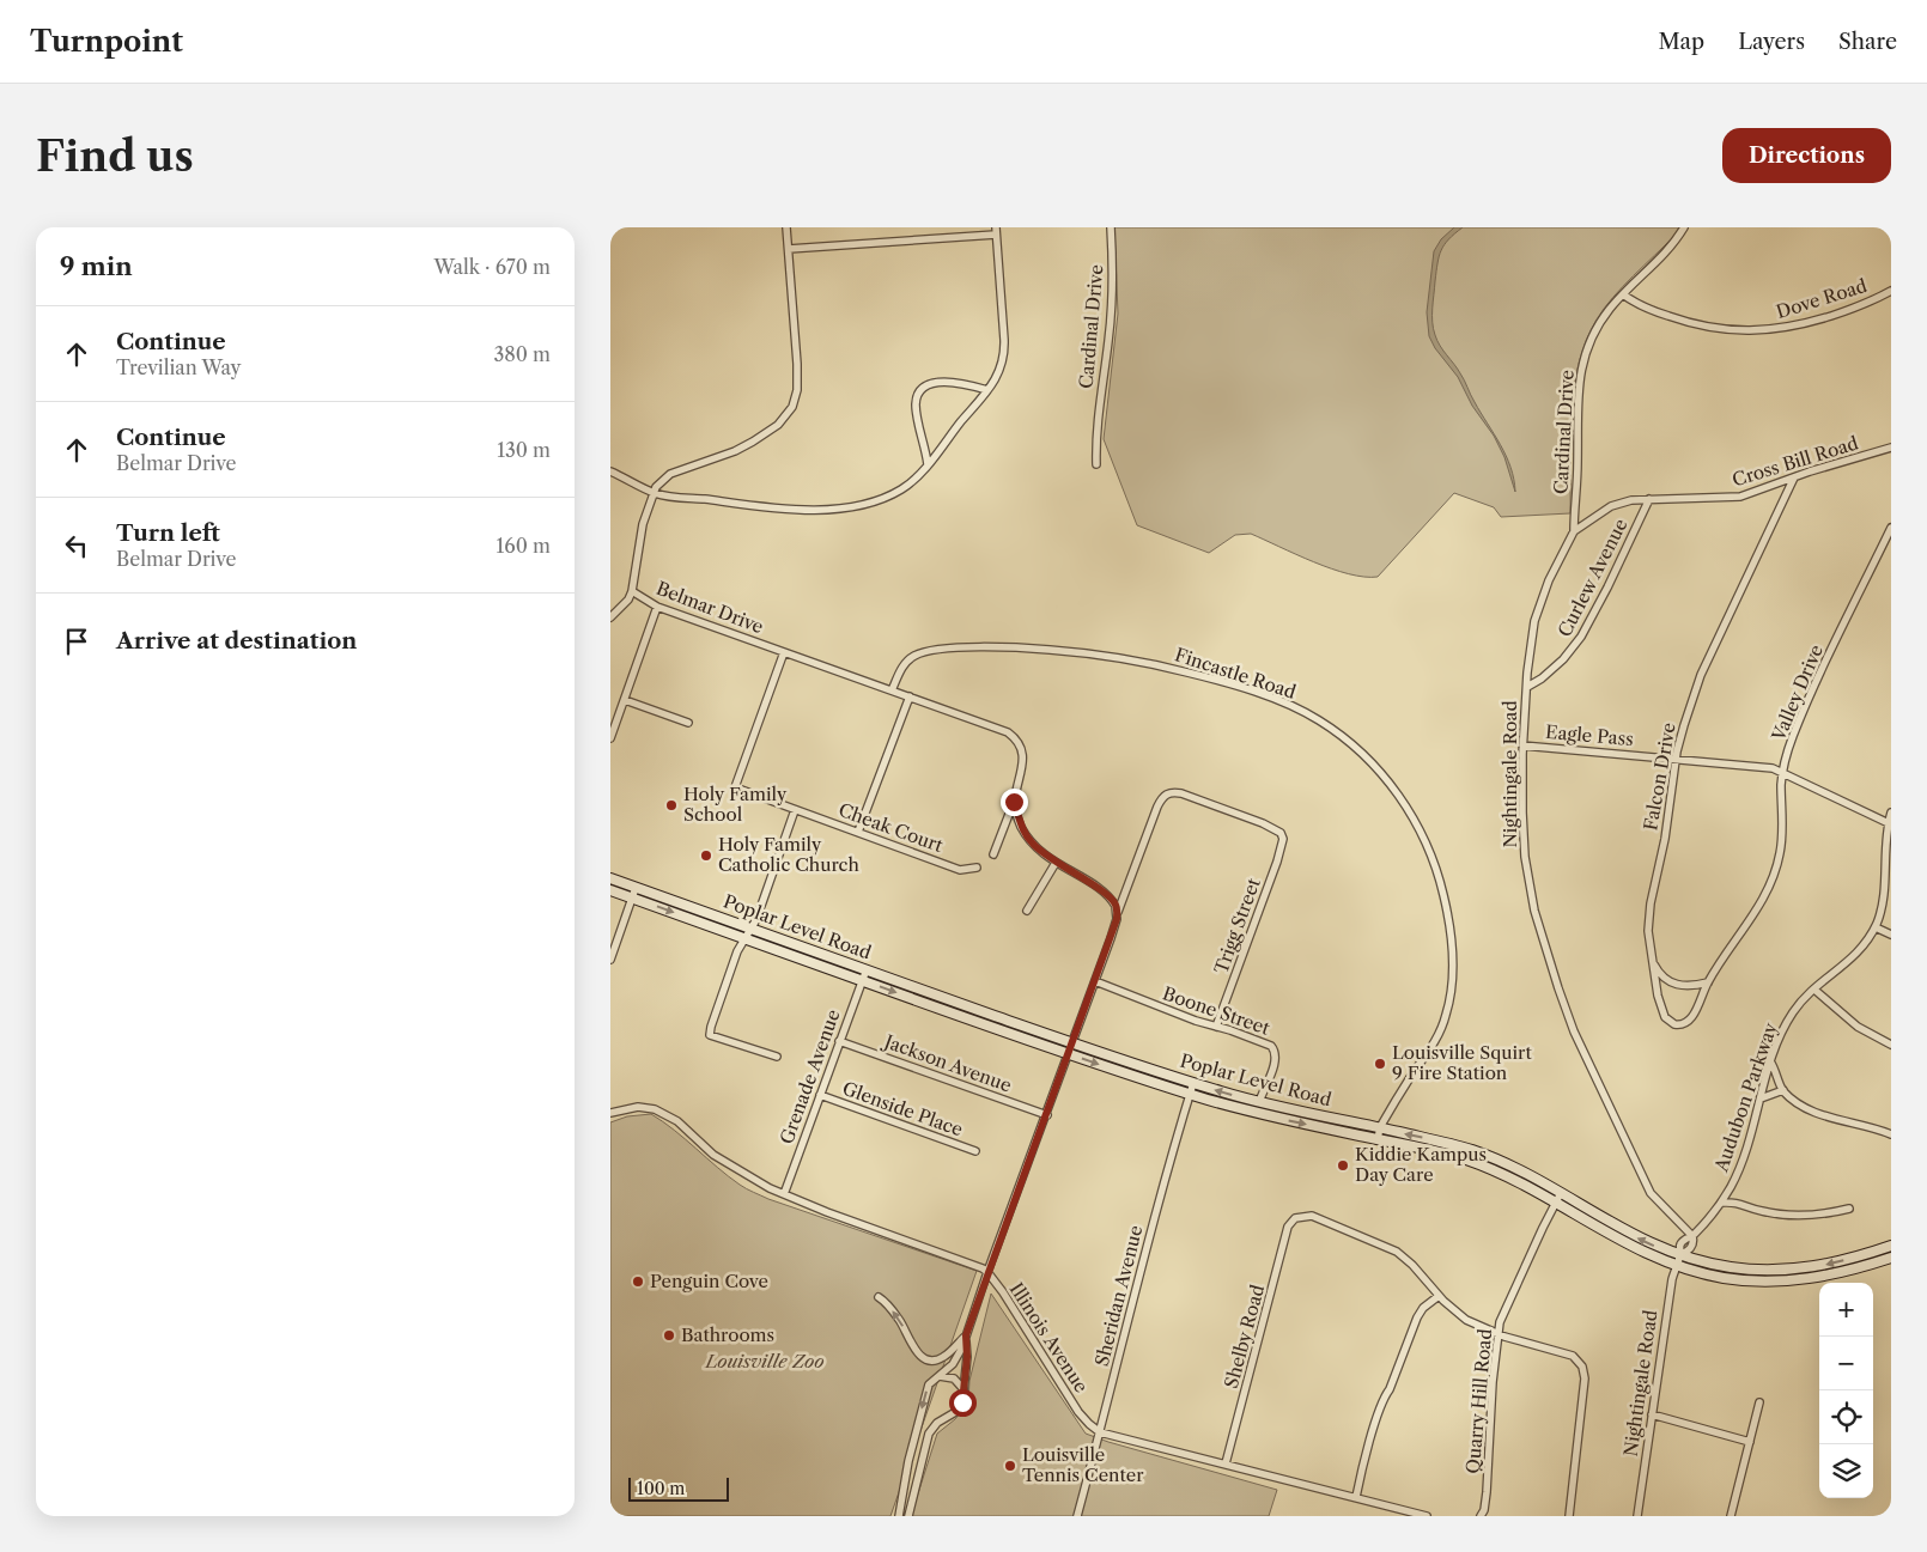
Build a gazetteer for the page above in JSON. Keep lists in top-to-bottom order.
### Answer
{
  "streets": {
    "main road": ["Poplar Level Road"],
    "street": [
      "Dove Road",
      "Cardinal Drive",
      "Cross Bill Road",
      "Curlew Avenue",
      "Belmar Drive",
      "Fincastle Road",
      "Valley Drive",
      "Eagle Pass",
      "Nightingale Road",
      "Falcon Drive",
      "Cheak Court",
      "Trigg Street",
      "Boone Street",
      "Jackson Avenue",
      "Grenade Avenue",
      "Audubon Parkway",
      "Glenside Place",
      "Sheridan Avenue",
      "Shelby Road",
      "Illinois Avenue",
      "Quarry Hill Road"
    ]
  },
  "crossings": [
    ["Dove Road", "Cardinal Drive"],
    ["Cardinal Drive", "Cross Bill Road"],
    ["Cardinal Drive", "Nightingale Road"],
    ["Cross Bill Road", "Curlew Avenue"],
    ["Cross Bill Road", "Nightingale Road"],
    ["Cross Bill Road", "Falcon Drive"],
    ["Curlew Avenue", "Nightingale Road"],
    ["Belmar Drive", "Fincastle Road"],
    ["Belmar Drive", "Cheak Court"],
    ["Fincastle Road", "Poplar Level Road"],
    ["Valley Drive", "Eagle Pass"],
    ["Valley Drive", "Falcon Drive"],
    ["Eagle Pass", "Nightingale Road"],
    ["Eagle Pass", "Falcon Drive"],
    ["Eagle Pass", "Audubon Parkway"],
    ["Nightingale Road", "Poplar Level Road"],
    ["Nightingale Road", "Audubon Parkway"],
    ["Trigg Street", "Boone Street"],
    ["Poplar Level Road", "Boone Street"],
    ["Poplar Level Road", "Grenade Avenue"],
    ["Poplar Level Road", "Audubon Parkway"],
    ["Poplar Level Road", "Sheridan Avenue"],
    ["Poplar Level Road", "Quarry Hill Road"],
    ["Jackson Avenue", "Grenade Avenue"],
    ["Grenade Avenue", "Glenside Place"],
    ["Grenade Avenue", "Illinois Avenue"],
    ["Sheridan Avenue", "Illinois Avenue"],
    ["Shelby Road", "Illinois Avenue"]
  ],
  "parks": ["Louisville Zoo"],
  "places": [
    "Holy Family School",
    "Holy Family Catholic Church",
    "Louisville Squirt 9 Fire Station",
    "Kiddie Kampus Day Care",
    "Penguin Cove",
    "Bathrooms",
    "Louisville Tennis Center"
  ],
  "scale_bar": "100 m",
  "page": {
    "header": "Turnpoint",
    "nav": ["Map", "Layers", "Share"],
    "buttons": "Directions",
    "title": "Find us",
    "heading": ["9 min", "Walk · 670 m"],
    "list": [
      ["Continue", "Trevilian Way", "380 m"],
      ["Continue", "Belmar Drive", "130 m"],
      ["Turn left", "Belmar Drive", "160 m"],
      "Arrive at destination"
    ],
    "map_buttons": ["+", "−"],
    "scale": "100 m"
  }
}
